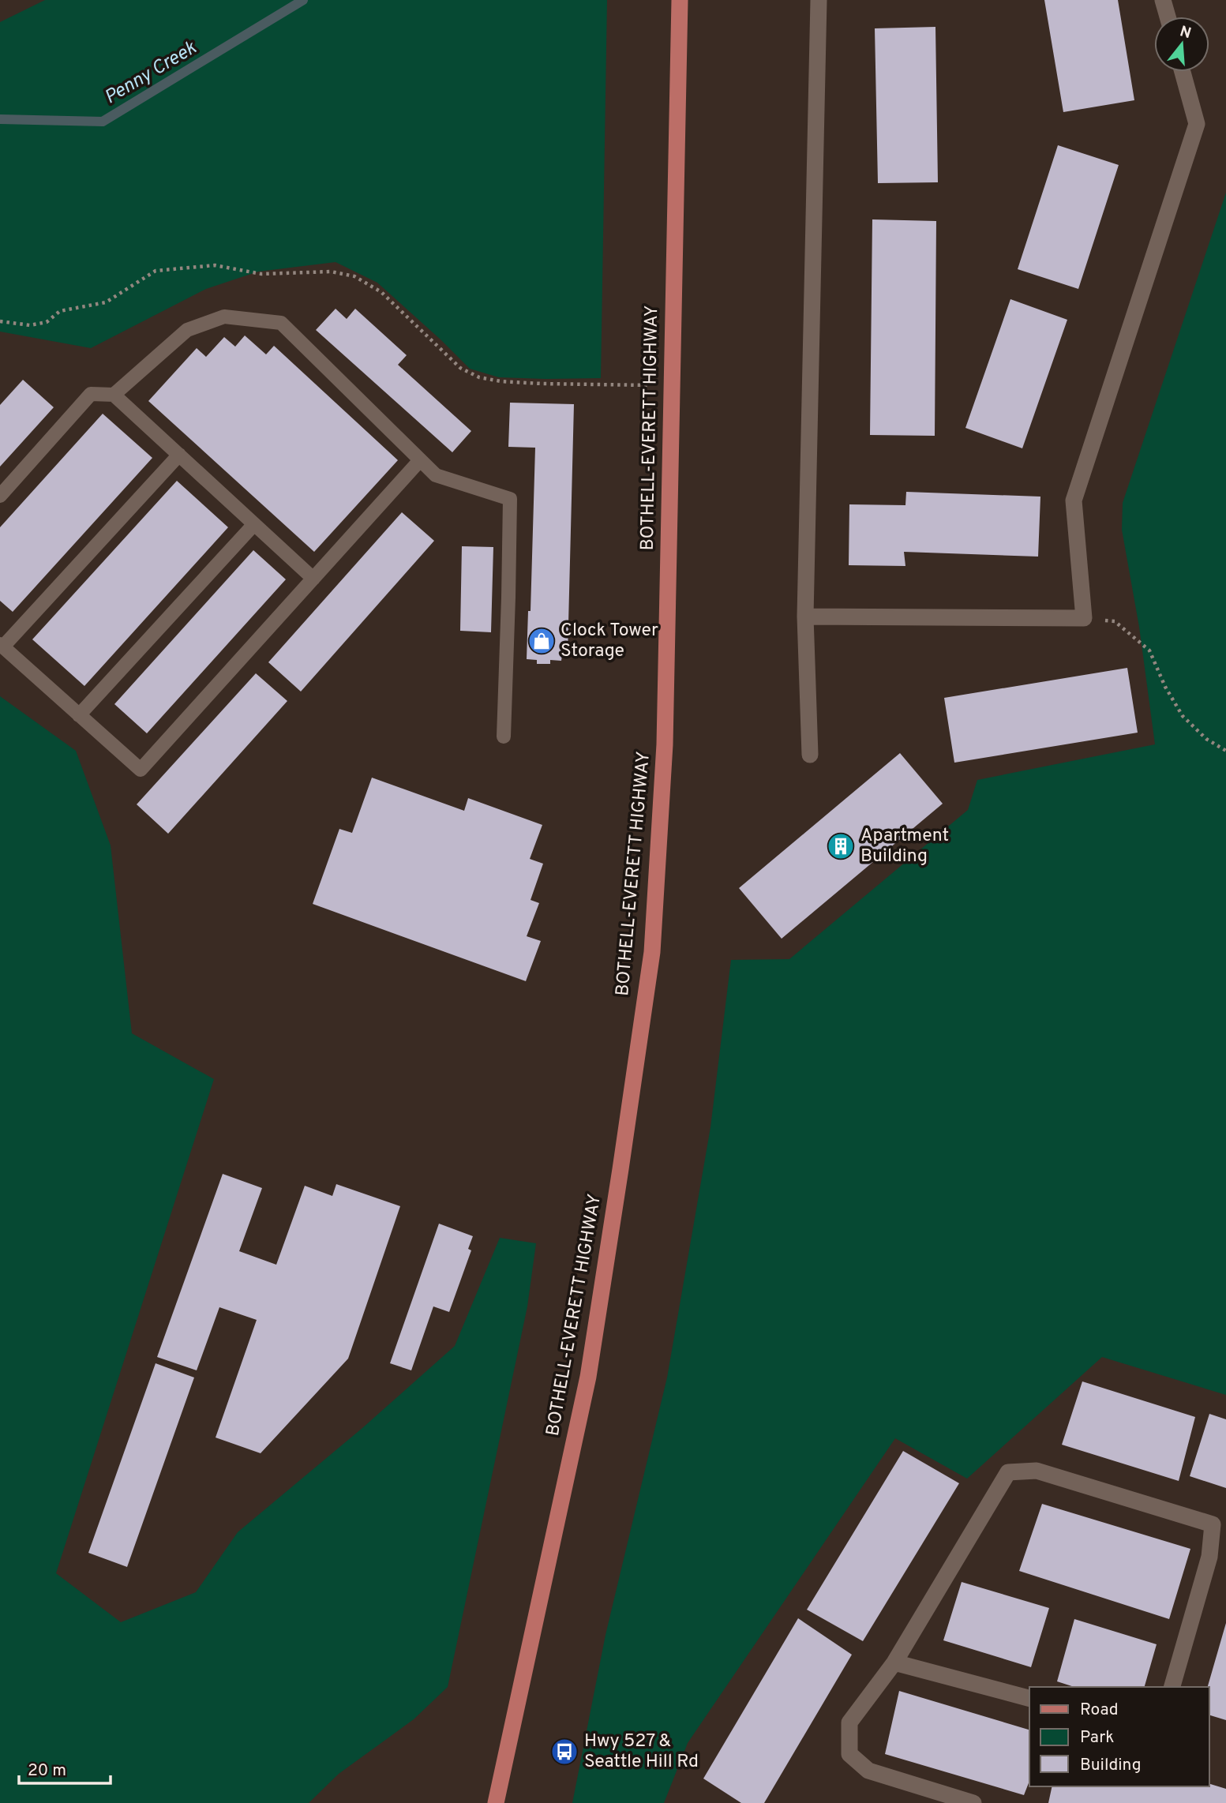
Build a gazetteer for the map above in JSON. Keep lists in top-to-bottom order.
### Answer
{
  "streets": {
    "main road": ["BOTHELL-EVERETT HIGHWAY"]
  },
  "water": ["Penny Creek"],
  "places": {
    "shop": ["Clock Tower Storage"],
    "building": ["Apartment Building"],
    "bus stop": ["Hwy 527 & Seattle Hill Rd"]
  },
  "legend": ["Road", "Park", "Building"],
  "scale_bar": "20 m",
  "north": "top"
}
